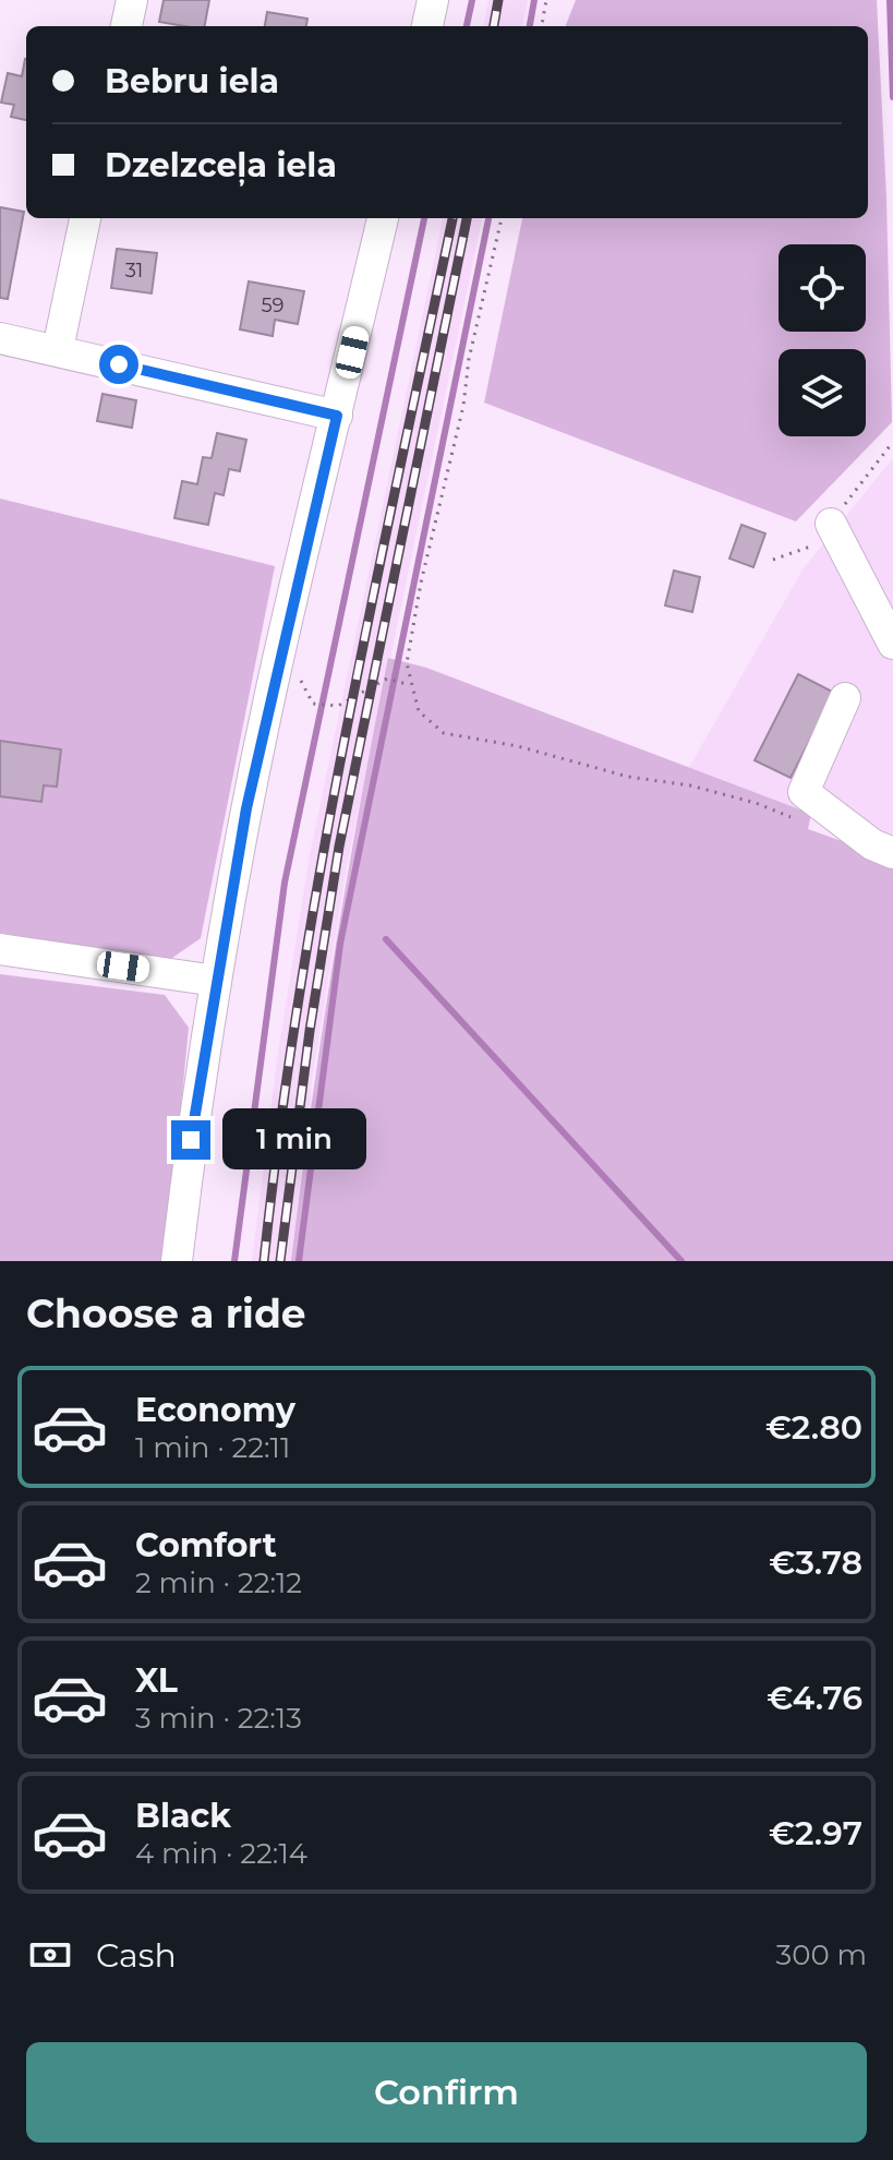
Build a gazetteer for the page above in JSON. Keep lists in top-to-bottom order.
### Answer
{
  "house_numbers": ["31", "59"],
  "page": {
    "banner": ["Bebru iela", "Dzelzceļa iela"],
    "bubble": "1 min",
    "heading": "Choose a ride",
    "list": [
      {
        "name": "Economy",
        "note": "1 min · 22:11",
        "value": "€2.80"
      },
      {
        "name": "Comfort",
        "note": "2 min · 22:12",
        "value": "€3.78"
      },
      {
        "name": "XL",
        "note": "3 min · 22:13",
        "value": "€4.76"
      },
      {
        "name": "Black",
        "note": "4 min · 22:14",
        "value": "€2.97"
      }
    ],
    "pay": ["Cash", "300 m"],
    "buttons": "Confirm"
  }
}
